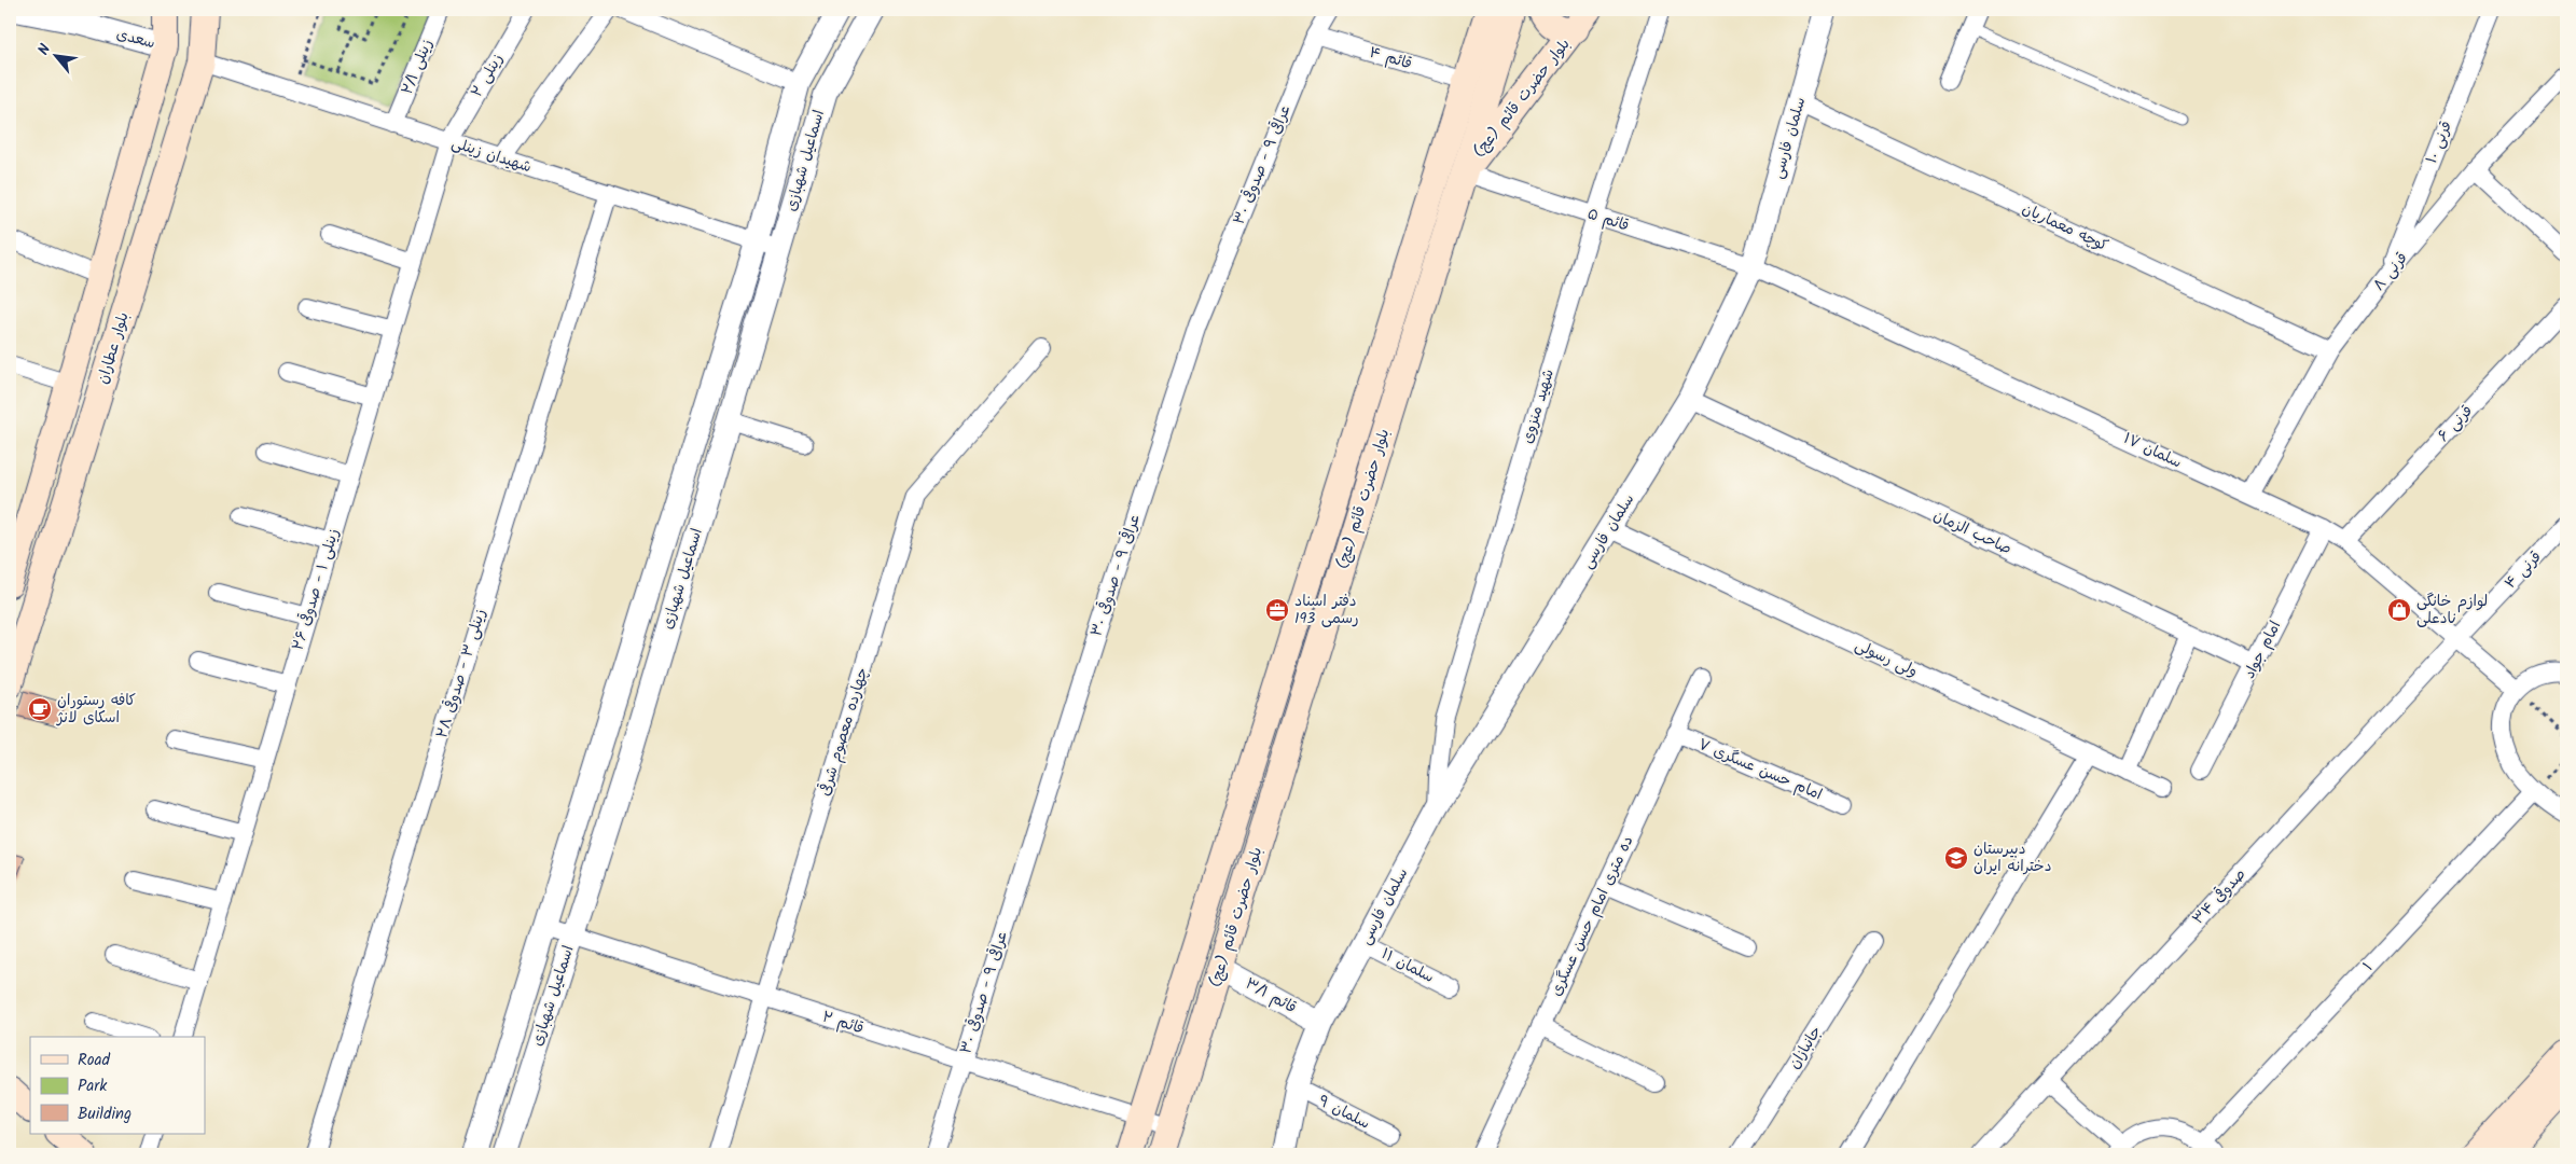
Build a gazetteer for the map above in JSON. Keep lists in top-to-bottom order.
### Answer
{
  "streets": {
    "main road": ["بلوار حضرت قائم (عج)", "بلوار عطاران"],
    "street": [
      "سعدی",
      "قائم ۴",
      "زینلی ۲/۱",
      "زینلی ۲",
      "سلمان فارسی",
      "قرنی ۱۰",
      "شهیدان زینلی",
      "اسماعیل شهبازی",
      "عراقی ۹ - صدوقی ۳۰",
      "قائم ۵",
      "کوچه معماریان",
      "قرنی ۸",
      "شهید منزوی",
      "قرنی ۶",
      "سلمان ۱۷",
      "صاحب الزمان",
      "قرنی ۴",
      "زینلی ۱ - صدوقی ۲۶",
      "امام جواد",
      "ولی رسولی",
      "زینلی ۳ - صدوقی ۲۸",
      "چهارده معصوم شرقی",
      "امام حسن عسگری ۷",
      "صدوقی ۳۴",
      "ده متری امام حسن عسگری",
      "سلمان ۱۱",
      "۱",
      "قائم ۳/۱",
      "قائم ۲",
      "جانبازان",
      "سلمان ۹"
    ]
  },
  "crossings": [
    ["قائم ۴", "بلوار حضرت قائم (عج)"],
    ["قائم ۴", "عراقی ۹ - صدوقی ۳۰"],
    ["زینلی ۲/۱", "شهیدان زینلی"],
    ["زینلی ۲", "شهیدان زینلی"],
    ["زینلی ۲", "زینلی ۱ - صدوقی ۲۶"],
    ["بلوار حضرت قائم (عج)", "قائم ۵"],
    ["بلوار حضرت قائم (عج)", "قائم ۳/۱"],
    ["بلوار حضرت قائم (عج)", "قائم ۲"],
    ["سلمان فارسی", "قائم ۵"],
    ["سلمان فارسی", "کوچه معماریان"],
    ["سلمان فارسی", "شهید منزوی"],
    ["سلمان فارسی", "سلمان ۱۷"],
    ["سلمان فارسی", "صاحب الزمان"],
    ["سلمان فارسی", "ولی رسولی"],
    ["سلمان فارسی", "سلمان ۱۱"],
    ["سلمان فارسی", "قائم ۳/۱"],
    ["سلمان فارسی", "سلمان ۹"],
    ["قرنی ۱۰", "قرنی ۸"],
    ["شهیدان زینلی", "اسماعیل شهبازی"],
    ["شهیدان زینلی", "بلوار عطاران"],
    ["شهیدان زینلی", "زینلی ۱ - صدوقی ۲۶"],
    ["شهیدان زینلی", "زینلی ۳ - صدوقی ۲۸"],
    ["اسماعیل شهبازی", "قائم ۲"],
    ["عراقی ۹ - صدوقی ۳۰", "قائم ۲"],
    ["قائم ۵", "شهید منزوی"],
    ["قائم ۵", "سلمان ۱۷"],
    ["کوچه معماریان", "قرنی ۸"],
    ["قرنی ۸", "سلمان ۱۷"],
    ["قرنی ۶", "سلمان ۱۷"],
    ["سلمان ۱۷", "قرنی ۴"],
    ["سلمان ۱۷", "امام جواد"],
    ["سلمان ۱۷", "صدوقی ۳۴"],
    ["صاحب الزمان", "امام جواد"],
    ["قرنی ۴", "صدوقی ۳۴"],
    ["چهارده معصوم شرقی", "قائم ۲"],
    ["امام حسن عسگری ۷", "ده متری امام حسن عسگری"]
  ],
  "places": {
    "office": ["دفتر اسناد رسمی 193"],
    "shop": ["لوازم خانگی نادعلی"],
    "cafe": ["کافه رستوران اسکای لانژ"],
    "school or university": ["دبیرستان دخترانه ایران"]
  },
  "legend": ["Road", "Park", "Building"],
  "north": "top left"
}
